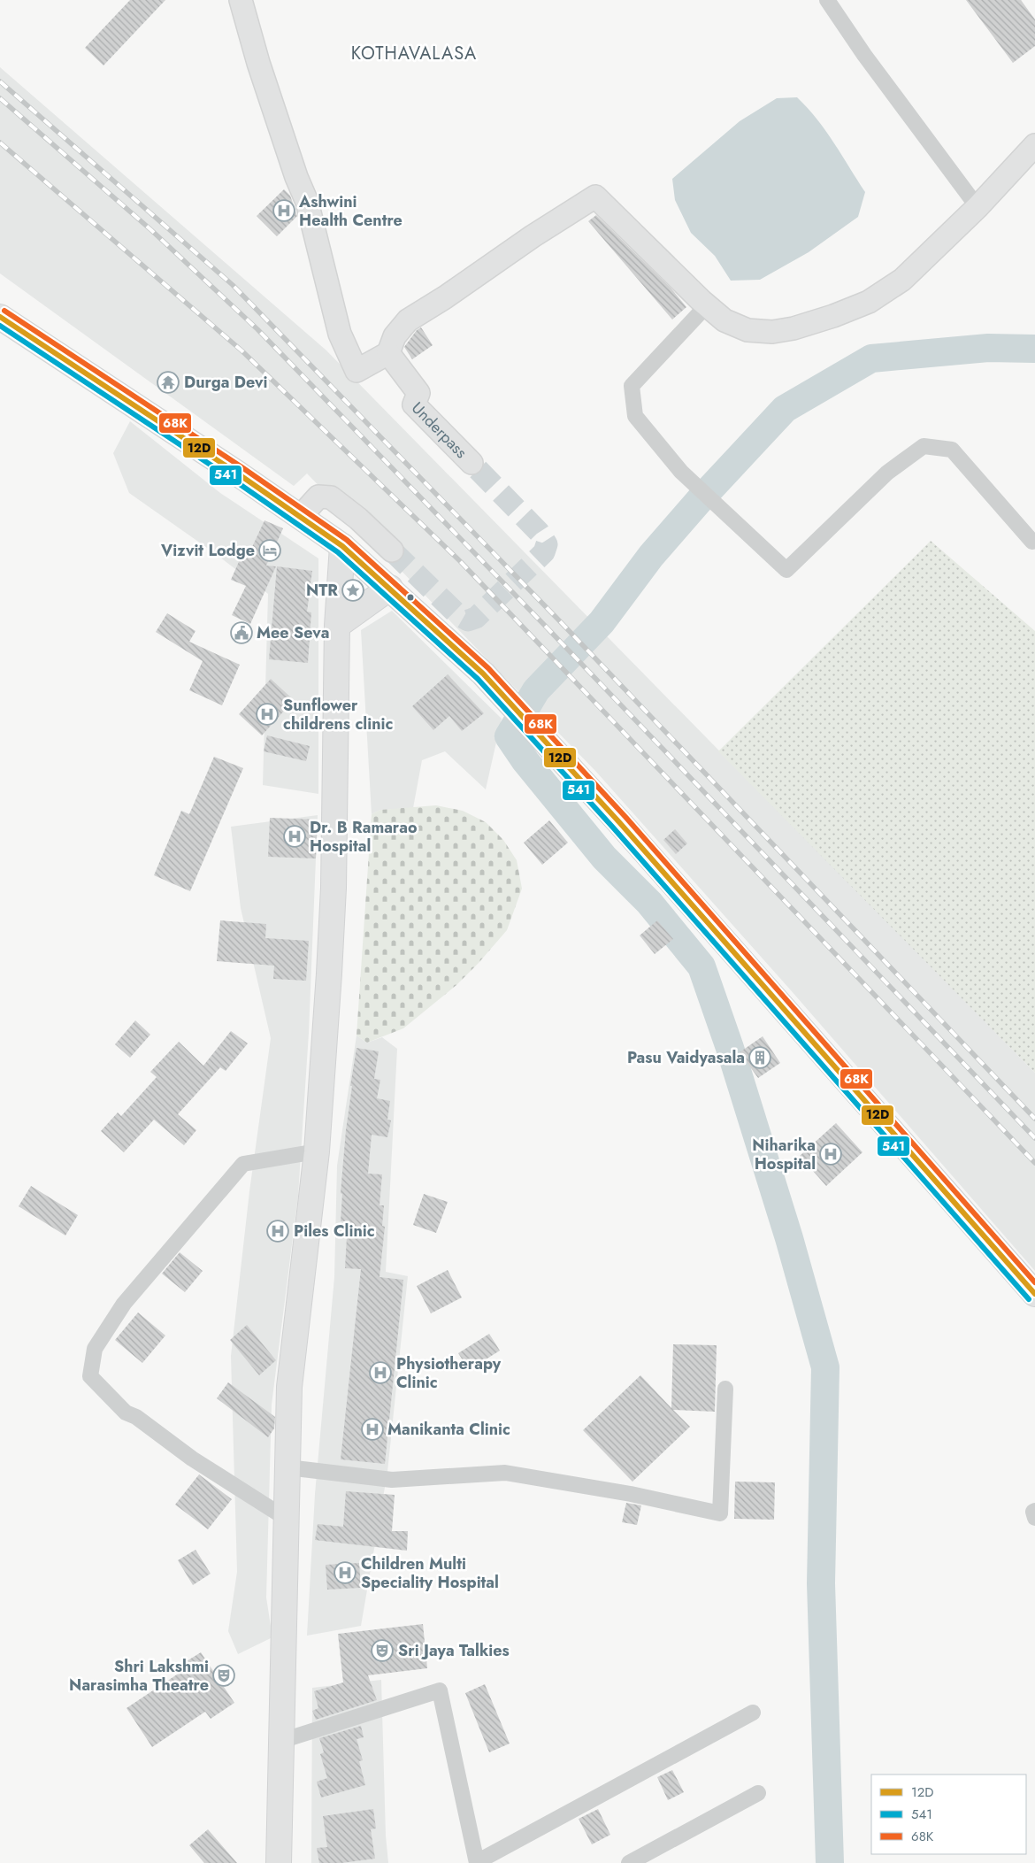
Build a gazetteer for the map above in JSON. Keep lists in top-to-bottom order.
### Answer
{
  "streets": {
    "main road": ["Underpass"]
  },
  "districts": ["KOTHAVALASA"],
  "places": {
    "hospital": [
      "Ashwini Health Centre",
      "Sunflower childrens clinic",
      "Dr. B Ramarao Hospital",
      "Niharika Hospital",
      "Piles Clinic",
      "Physiotherapy Clinic",
      "Manikanta Clinic",
      "Children Multi Speciality Hospital"
    ],
    "temple": ["Durga Devi"],
    "hotel": ["Vizvit Lodge"],
    "place": ["NTR"],
    "public building": ["Mee Seva"],
    "building": ["Pasu Vaidyasala"],
    "theatre": ["Sri Jaya Talkies", "Shri Lakshmi Narasimha Theatre"]
  },
  "lines": ["transit line 68K", "transit line 12D", "transit line 541"],
  "legend": ["12D", "541", "68K"]
}
